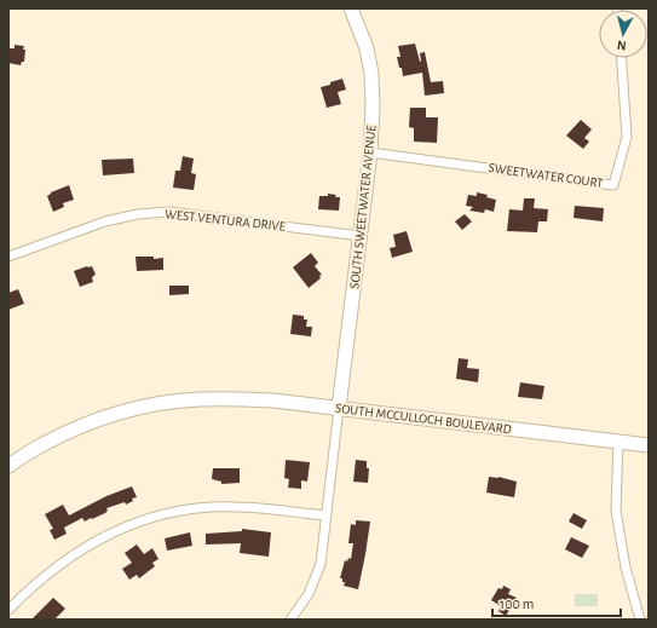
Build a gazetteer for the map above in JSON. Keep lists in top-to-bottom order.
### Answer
{
  "streets": {
    "main road": ["SOUTH SWEETWATER AVENUE", "SOUTH MCCULLOCH BOULEVARD"],
    "street": ["SWEETWATER COURT", "WEST VENTURA DRIVE"]
  },
  "crossings": [
    ["SWEETWATER COURT", "SOUTH SWEETWATER AVENUE"],
    ["SOUTH SWEETWATER AVENUE", "WEST VENTURA DRIVE"],
    ["SOUTH SWEETWATER AVENUE", "SOUTH MCCULLOCH BOULEVARD"]
  ],
  "scale_bar": "100 m",
  "north": "bottom"
}
